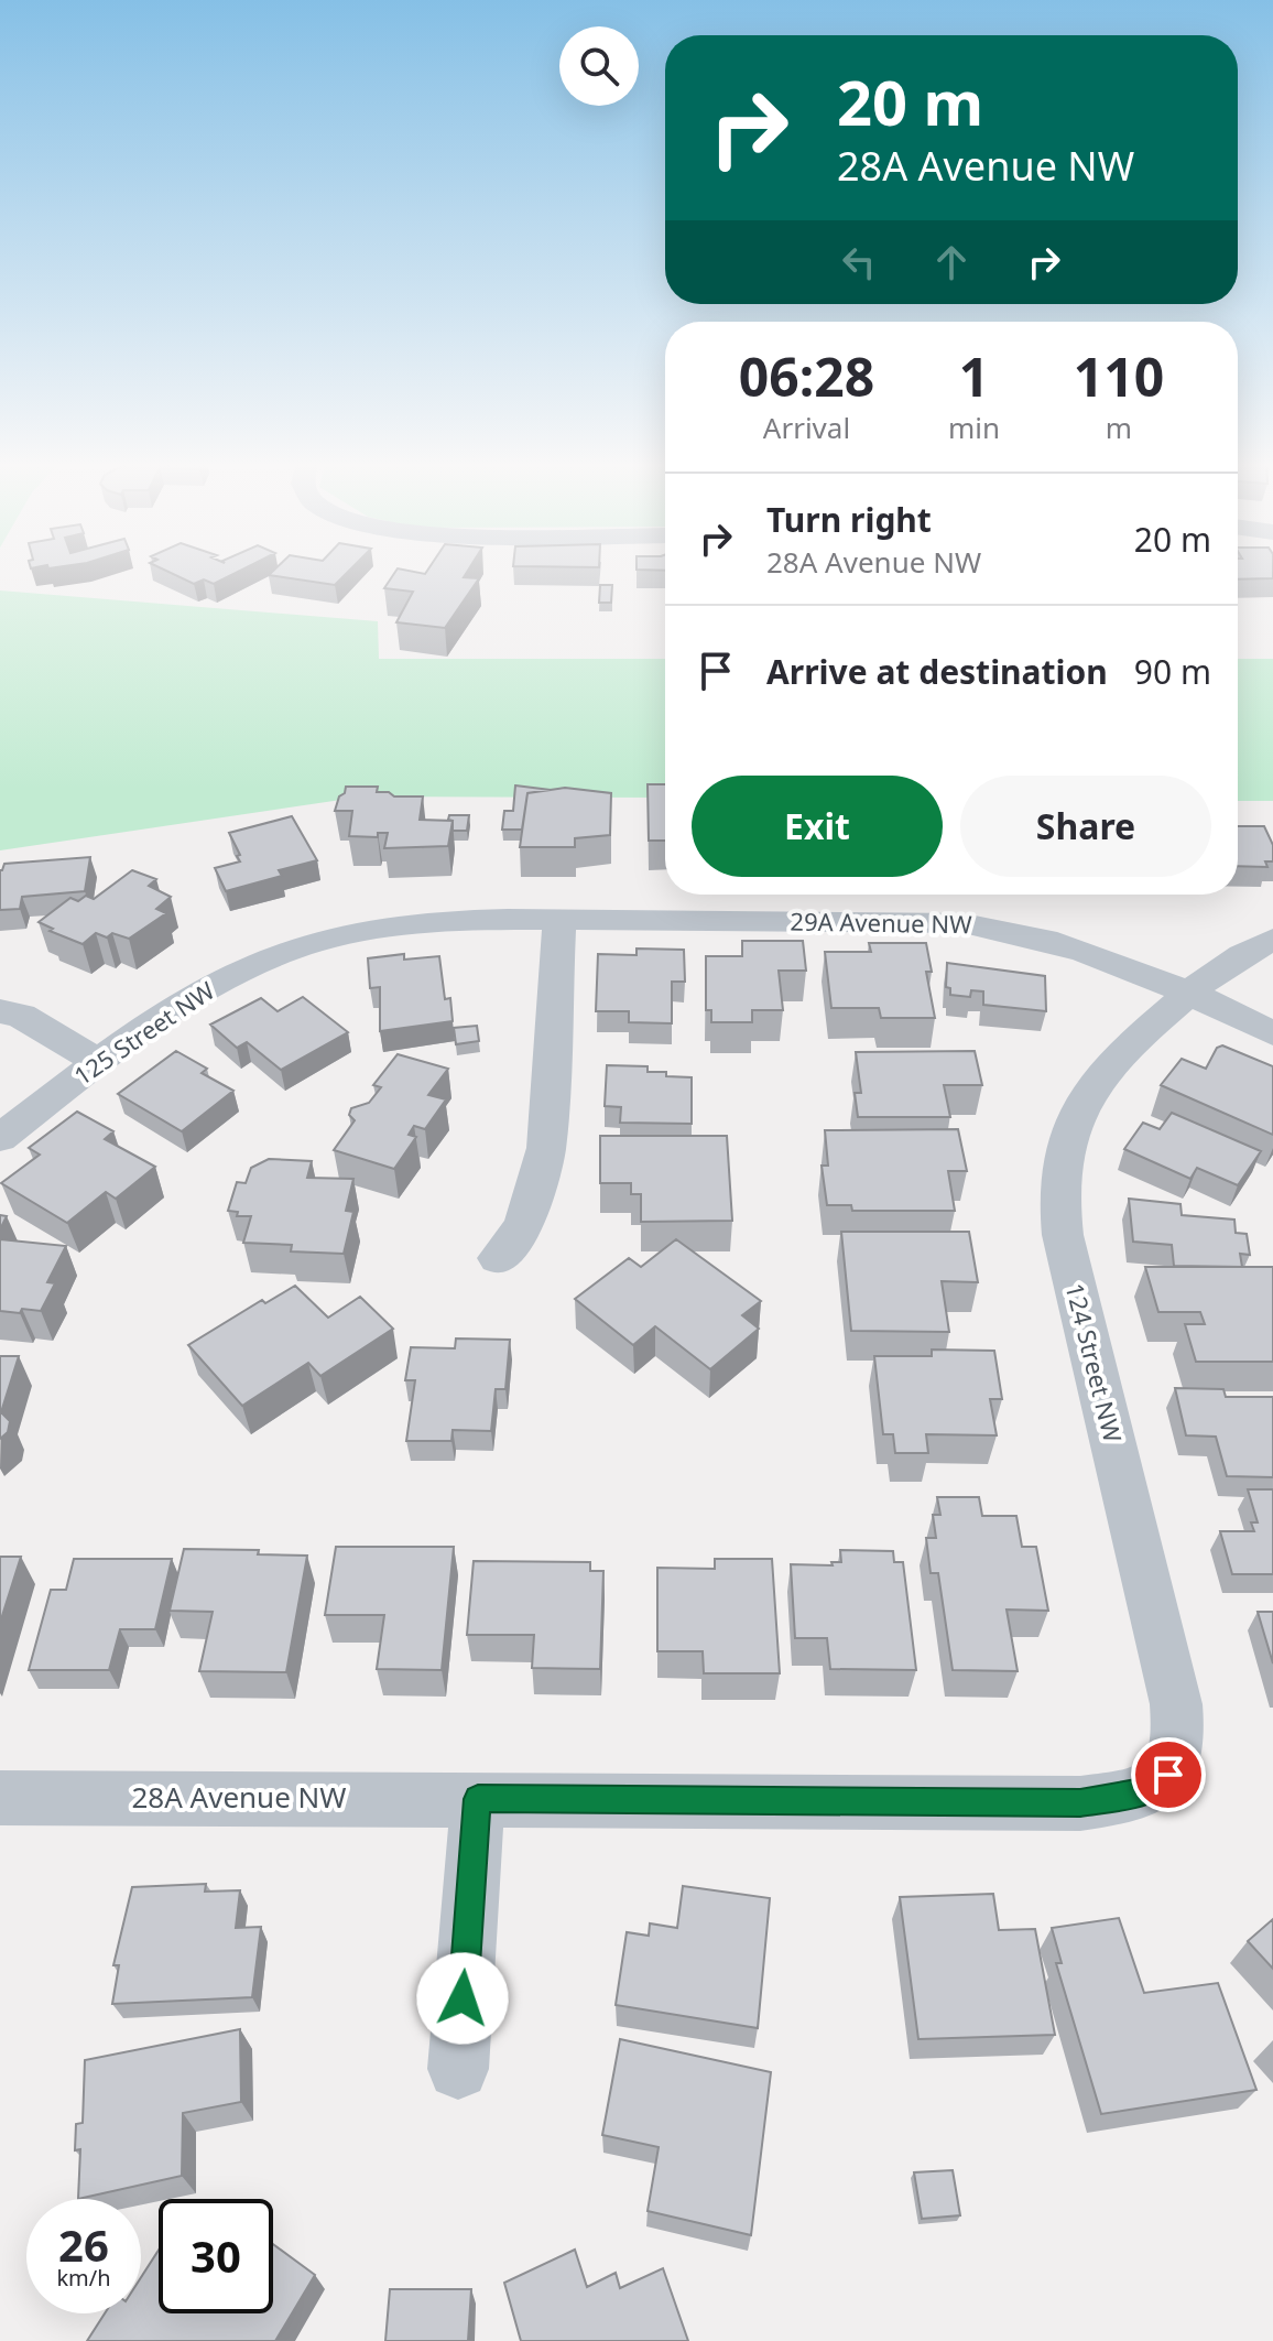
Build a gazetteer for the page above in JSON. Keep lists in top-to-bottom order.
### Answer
{
  "streets": {
    "street": [
      "29A Avenue NW",
      "125 Street NW",
      "124 Street NW",
      "28A Avenue NW"
    ]
  },
  "crossings": [
    ["29A Avenue NW", "125 Street NW"],
    ["29A Avenue NW", "124 Street NW"],
    ["124 Street NW", "28A Avenue NW"]
  ],
  "page": {
    "turn": ["20 m", "28A Avenue NW"],
    "eta": [
      "06:28",
      "Arrival",
      "1",
      "min",
      "110",
      "m"
    ],
    "list": [
      {
        "name": "Turn right",
        "note": "28A Avenue NW",
        "value": "20 m"
      },
      {
        "name": "Arrive at destination",
        "value": "90 m"
      }
    ],
    "buttons": ["Exit", "Share"],
    "speed": "26 km/h",
    "limit": "30"
  }
}
